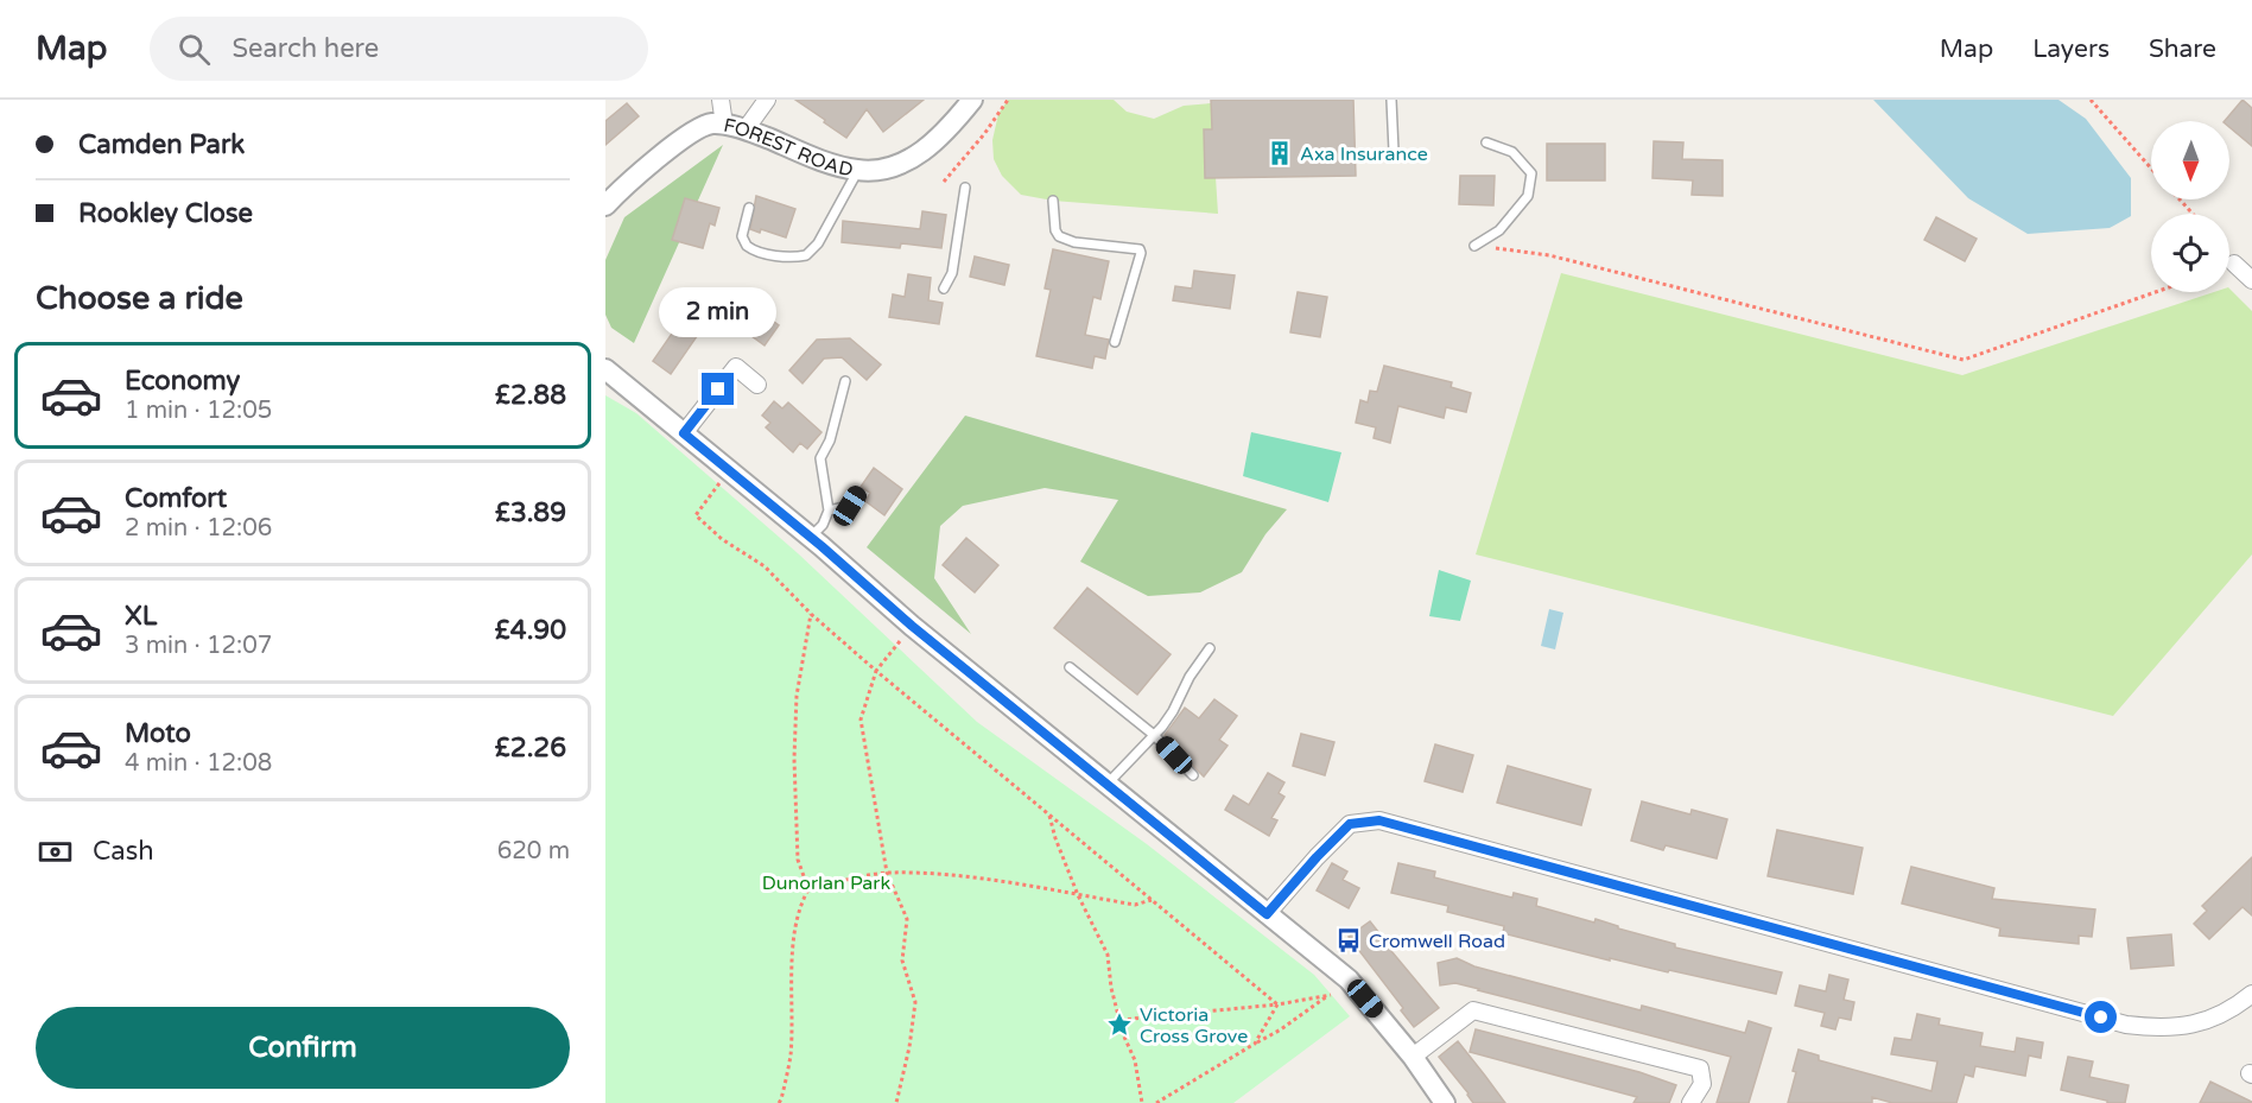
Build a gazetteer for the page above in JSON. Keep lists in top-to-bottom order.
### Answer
{
  "streets": {
    "street": ["FOREST ROAD"]
  },
  "parks": ["Dunorlan Park"],
  "places": {
    "building": ["Axa Insurance"],
    "bus stop": ["Cromwell Road"],
    "place": ["Victoria Cross Grove"]
  },
  "north": "bottom",
  "page": {
    "header": "Map",
    "search": "Search here",
    "nav": ["Map", "Layers", "Share"],
    "banner": ["Camden Park", "Rookley Close"],
    "heading": "Choose a ride",
    "bubble": "2 min",
    "list": [
      {
        "name": "Economy",
        "note": "1 min · 12:05",
        "value": "£2.88"
      },
      {
        "name": "Comfort",
        "note": "2 min · 12:06",
        "value": "£3.89"
      },
      {
        "name": "XL",
        "note": "3 min · 12:07",
        "value": "£4.90"
      },
      {
        "name": "Moto",
        "note": "4 min · 12:08",
        "value": "£2.26"
      }
    ],
    "pay": ["Cash", "620 m"],
    "buttons": "Confirm"
  }
}
